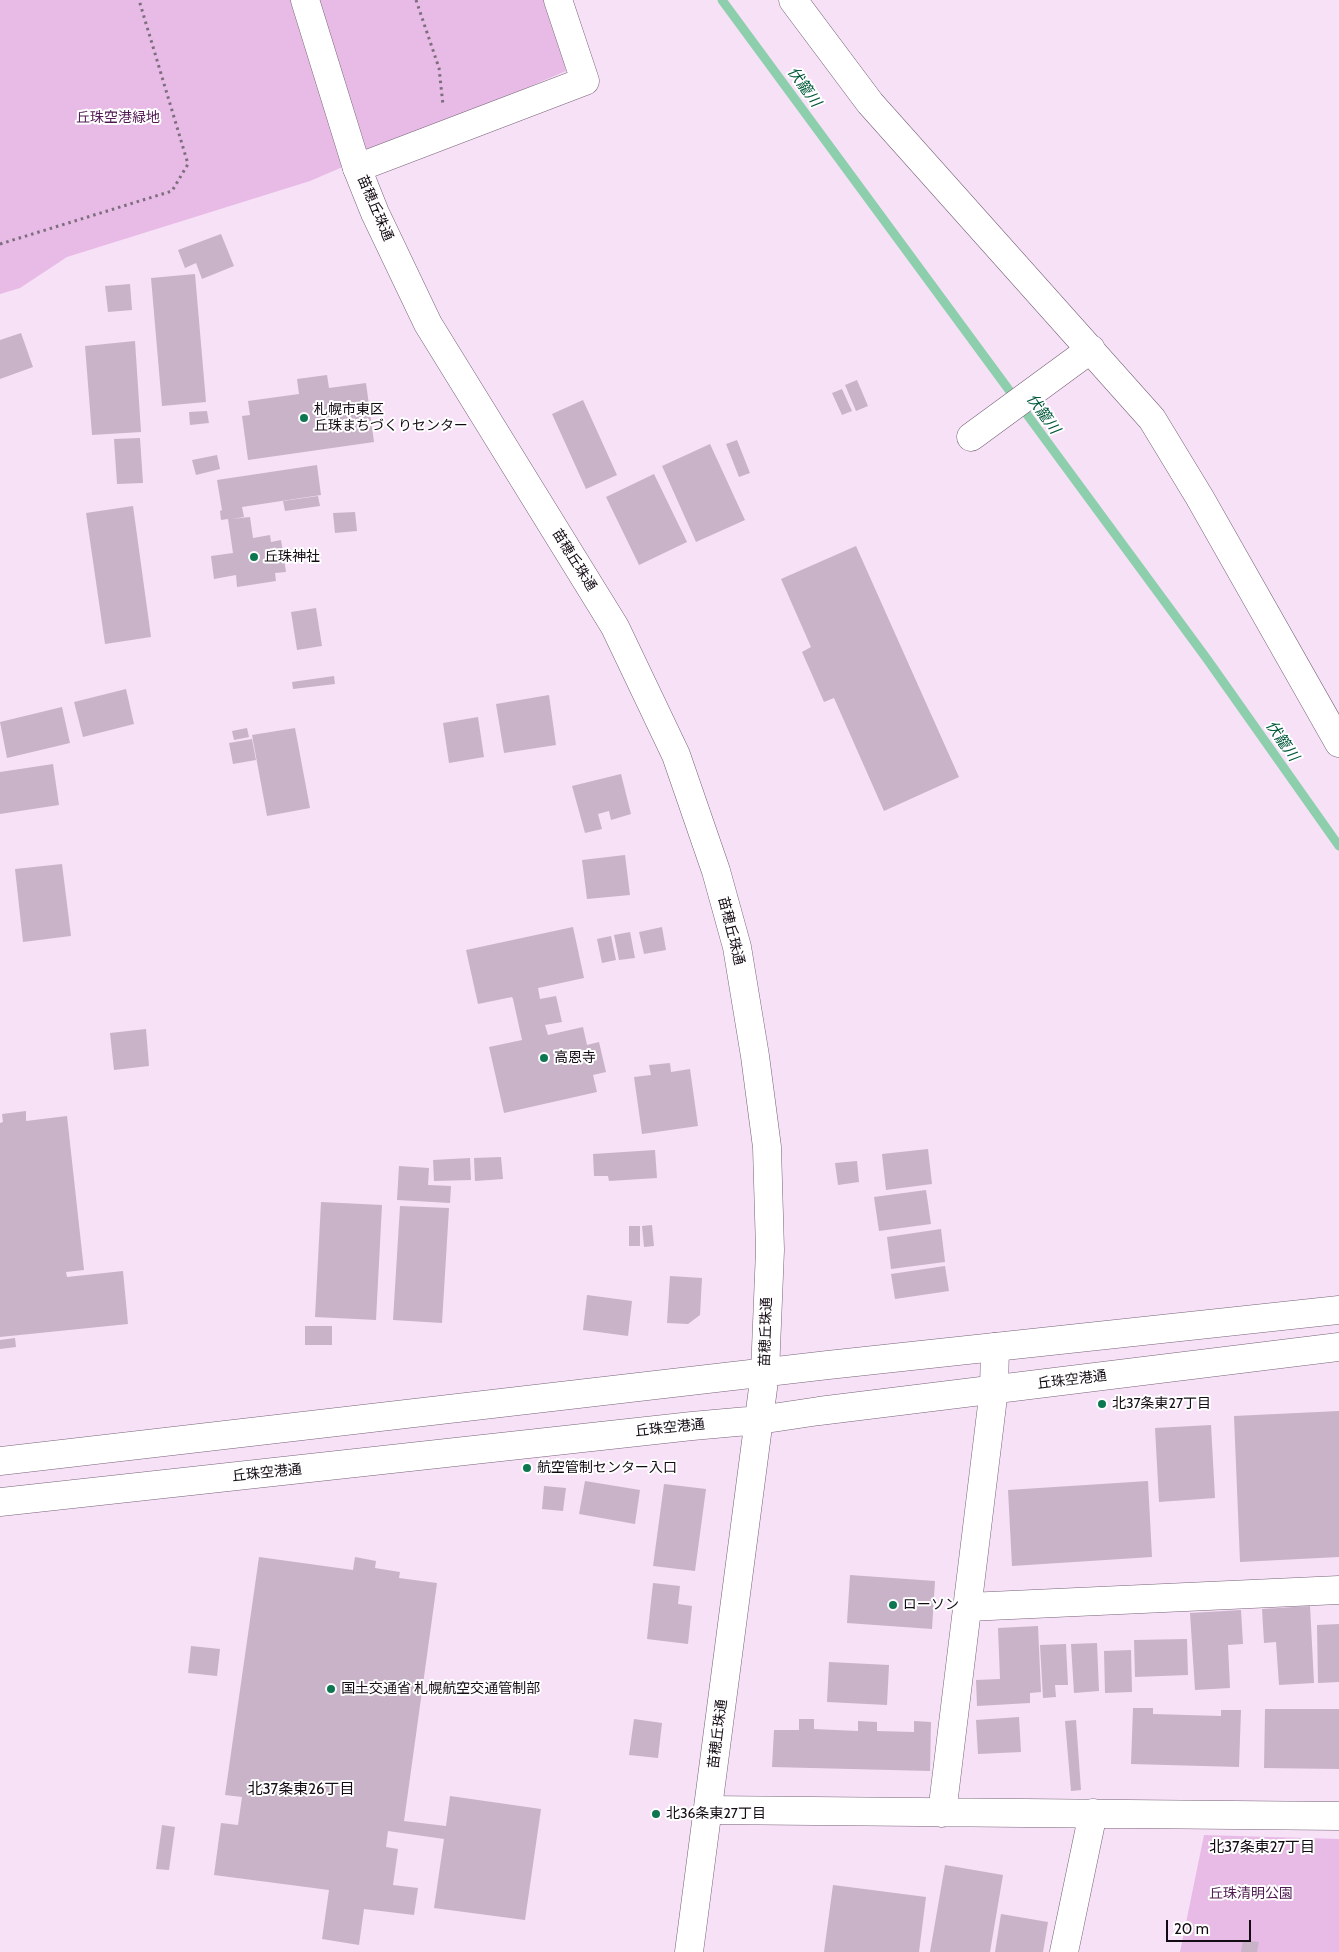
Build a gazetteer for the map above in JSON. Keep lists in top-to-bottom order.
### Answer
{
  "streets": {
    "main road": ["苗穂丘珠通", "丘珠空港通"]
  },
  "crossings": [
    ["苗穂丘珠通", "丘珠空港通"]
  ],
  "districts": ["北37条東26丁目", "北37条東27丁目"],
  "water": ["伏籠川"],
  "parks": ["丘珠空港緑地", "丘珠清明公園"],
  "places": [
    "札幌市東区 丘珠まちづくりセンター",
    "丘珠神社",
    "高恩寺",
    "北37条東27丁目",
    "航空管制センター入口",
    "ローソン",
    "国土交通省 札幌航空交通管制部",
    "北36条東27丁目"
  ],
  "scale_bar": "20 m"
}
